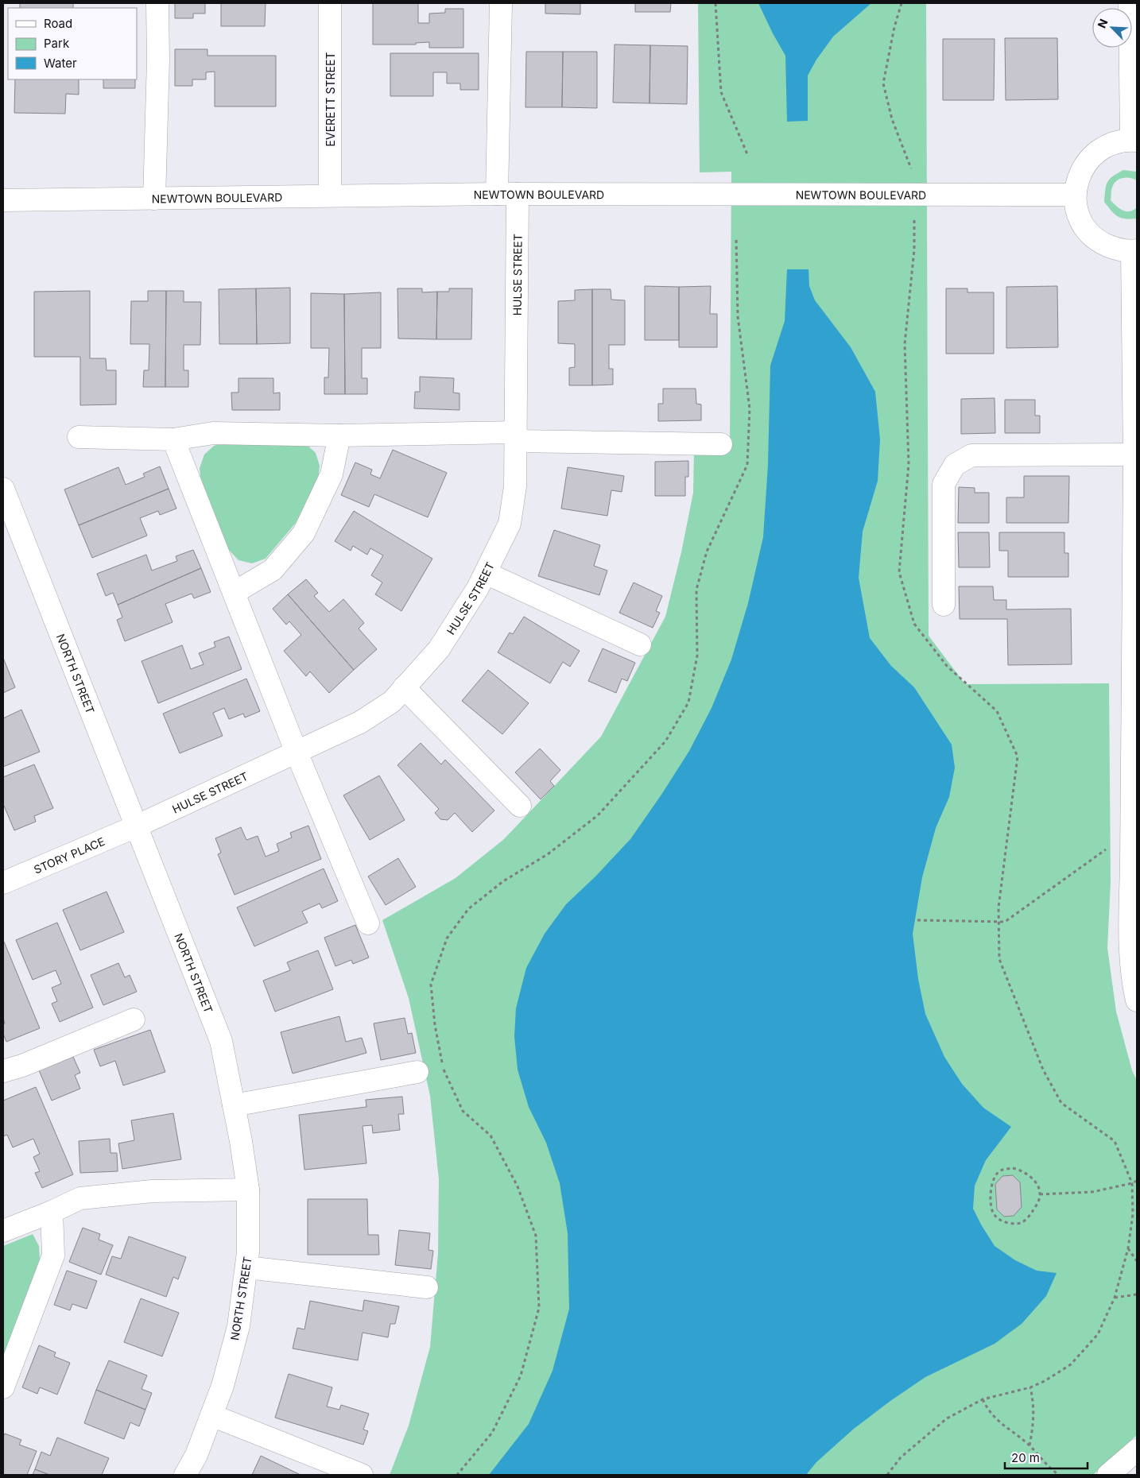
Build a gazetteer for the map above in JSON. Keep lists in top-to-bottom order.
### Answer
{
  "streets": {
    "street": [
      "EVERETT STREET",
      "NEWTOWN BOULEVARD",
      "HULSE STREET",
      "NORTH STREET",
      "STORY PLACE"
    ]
  },
  "crossings": [
    ["EVERETT STREET", "NEWTOWN BOULEVARD"],
    ["NEWTOWN BOULEVARD", "HULSE STREET"],
    ["HULSE STREET", "NORTH STREET"],
    ["HULSE STREET", "STORY PLACE"],
    ["NORTH STREET", "STORY PLACE"]
  ],
  "legend": ["Road", "Park", "Water"],
  "scale_bar": "20 m",
  "north": "top left"
}
